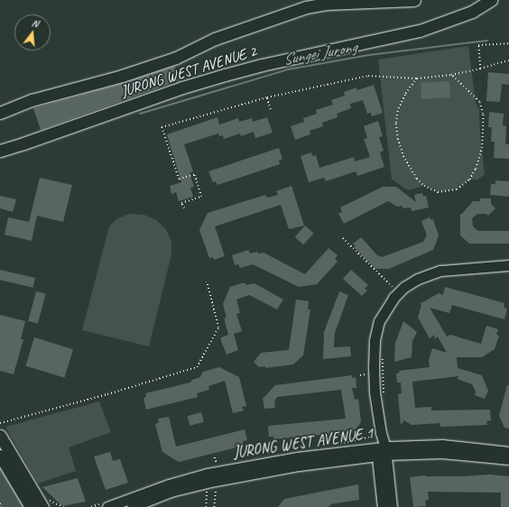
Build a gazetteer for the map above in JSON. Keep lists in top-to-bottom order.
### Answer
{
  "streets": {
    "main road": ["JURONG WEST AVENUE 2"],
    "street": ["JURONG WEST AVENUE 1"]
  },
  "water": ["Sungei Jurong"],
  "north": "top"
}
